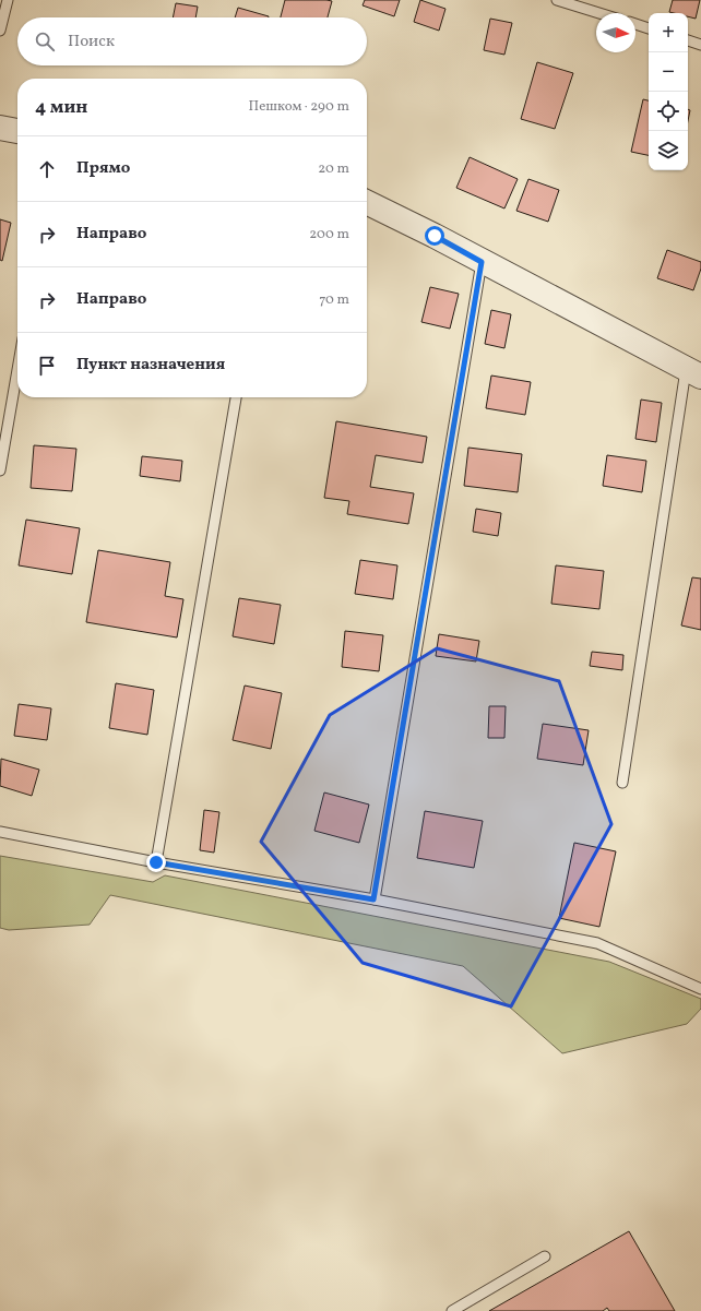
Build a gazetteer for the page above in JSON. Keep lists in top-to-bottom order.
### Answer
{
  "north": "right",
  "page": {
    "map_buttons": ["+", "−"],
    "search": "Поиск",
    "heading": ["4 мин", "Пешком · 290 m"],
    "list": [
      ["Прямо", "20 m"],
      ["Направо", "200 m"],
      ["Направо", "70 m"],
      "Пункт назначения"
    ]
  }
}
